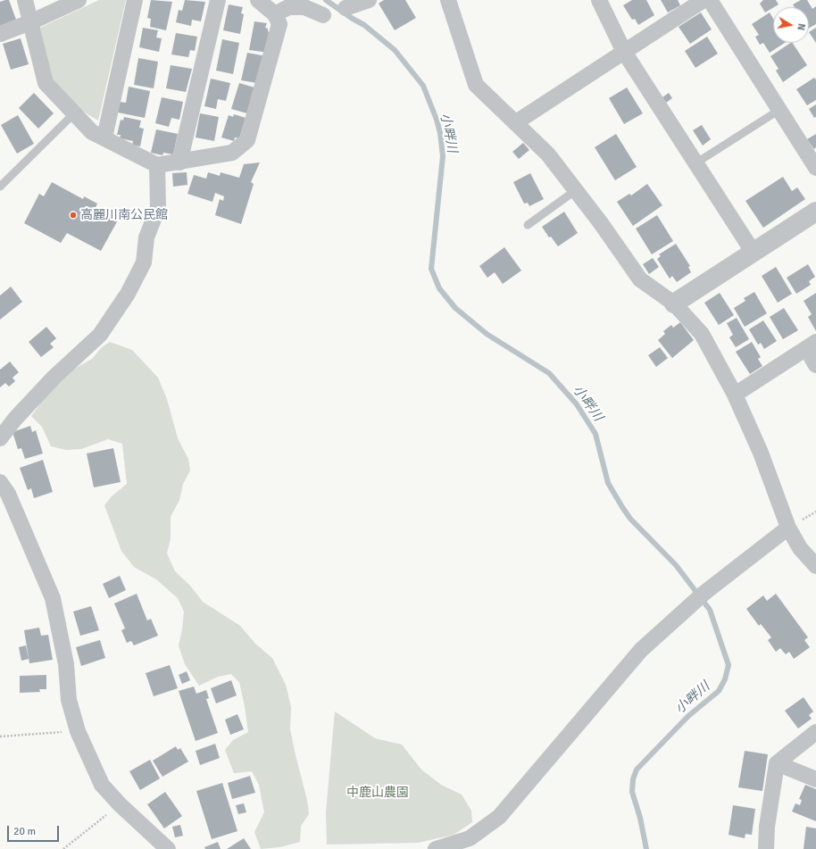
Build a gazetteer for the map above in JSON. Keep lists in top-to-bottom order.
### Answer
{
  "water": ["小畔川"],
  "parks": ["中鹿山農園"],
  "places": ["高麗川南公民館"],
  "scale_bar": "20 m",
  "north": "right"
}
